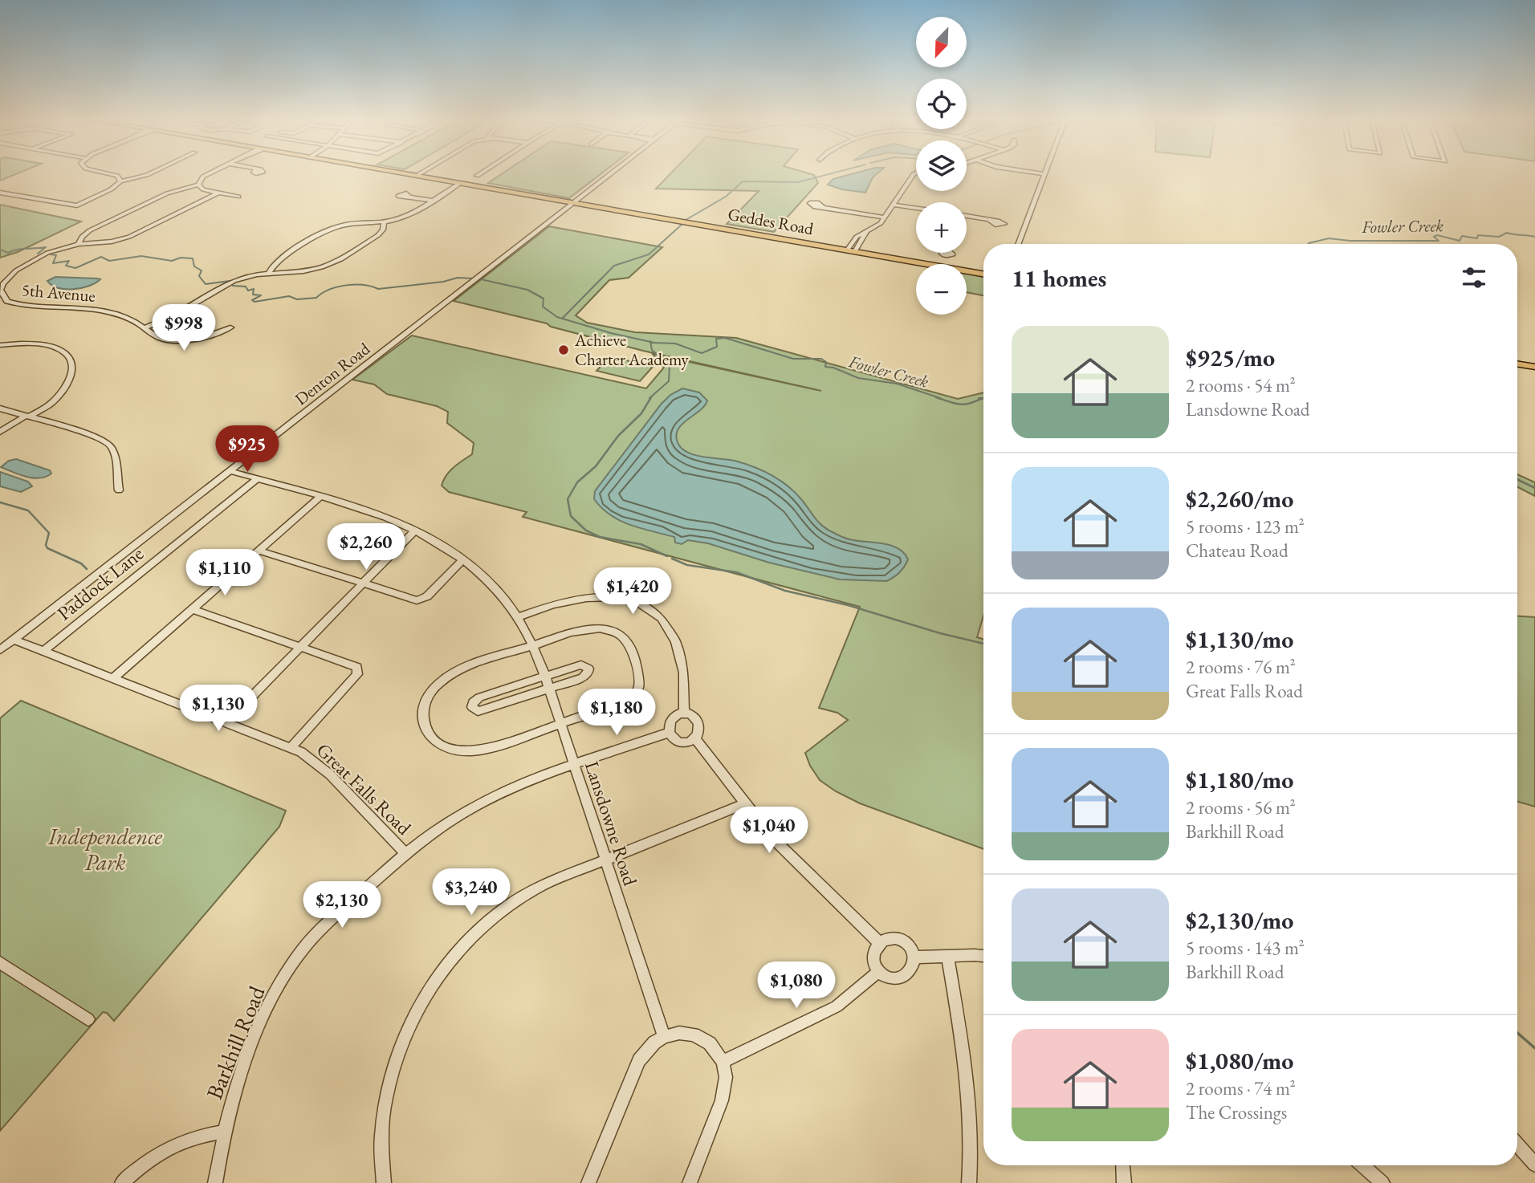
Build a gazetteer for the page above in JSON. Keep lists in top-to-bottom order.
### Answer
{
  "streets": {
    "main road": ["Geddes Road"],
    "street": [
      "5th Avenue",
      "Denton Road",
      "Paddock Lane",
      "Great Falls Road",
      "Lansdowne Road",
      "Barkhill Road"
    ]
  },
  "crossings": [
    ["Geddes Road", "Denton Road"],
    ["Denton Road", "Great Falls Road"],
    ["Denton Road", "Lansdowne Road"],
    ["Paddock Lane", "Great Falls Road"],
    ["Paddock Lane", "Lansdowne Road"],
    ["Great Falls Road", "Barkhill Road"],
    ["Lansdowne Road", "Barkhill Road"]
  ],
  "water": ["Fowler Creek"],
  "parks": ["Independence Park"],
  "places": ["Achieve Charter Academy"],
  "north": "bottom left",
  "page": {
    "map_buttons": ["+", "−"],
    "heading": "11 homes",
    "price": [
      "$998",
      "$925",
      "$2,260",
      "$1,110",
      "$1,420",
      "$1,130",
      "$1,180",
      "$1,040",
      "$3,240",
      "$2,130",
      "$1,080"
    ],
    "list": [
      {
        "name": "$925/mo",
        "note": "2 rooms · 54 m² · Lansdowne Road"
      },
      {
        "name": "$2,260/mo",
        "note": "5 rooms · 123 m² · Chateau Road"
      },
      {
        "name": "$1,130/mo",
        "note": "2 rooms · 76 m² · Great Falls Road"
      },
      {
        "name": "$1,180/mo",
        "note": "2 rooms · 56 m² · Barkhill Road"
      },
      {
        "name": "$2,130/mo",
        "note": "5 rooms · 143 m² · Barkhill Road"
      },
      {
        "name": "$1,080/mo",
        "note": "2 rooms · 74 m² · The Crossings"
      }
    ]
  }
}
